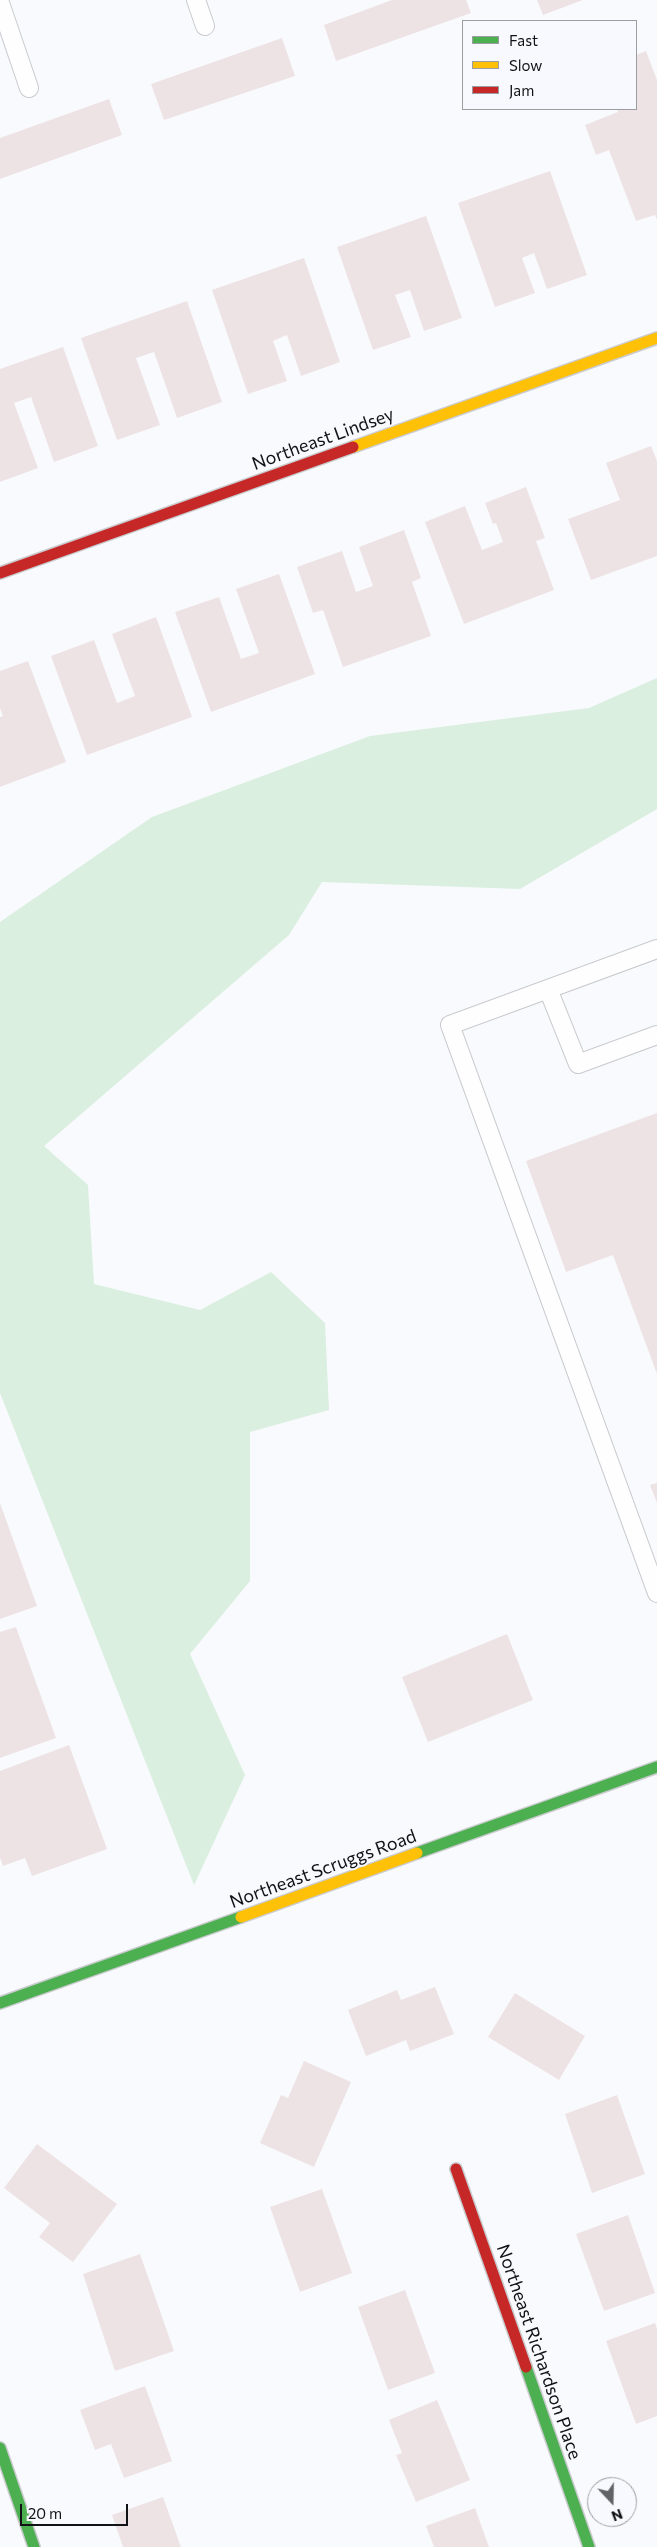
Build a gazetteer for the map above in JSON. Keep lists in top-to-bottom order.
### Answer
{
  "streets": {
    "street": ["Northeast Lindsey", "Northeast Scruggs Road", "Northeast Richardson Place"]
  },
  "legend": ["Fast", "Slow", "Jam"],
  "scale_bar": "20 m",
  "north": "bottom"
}
